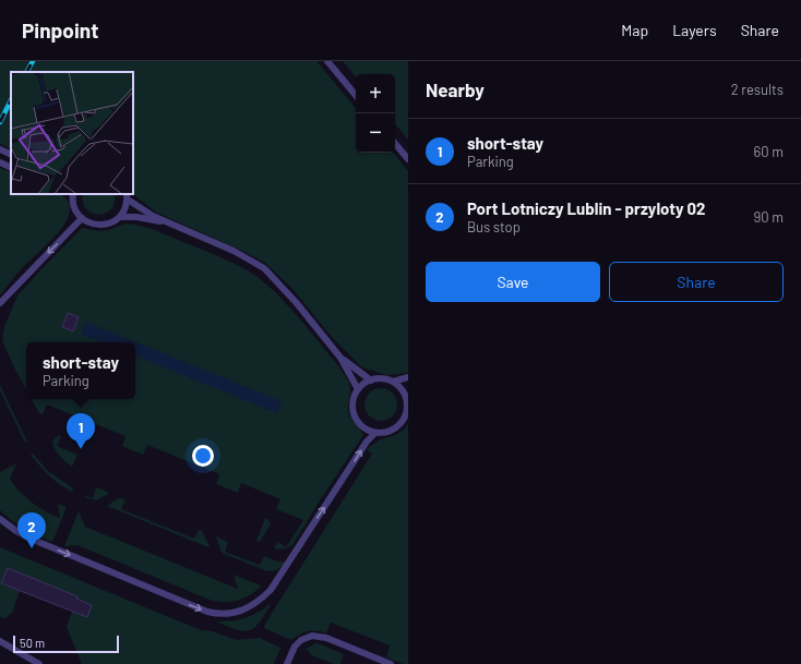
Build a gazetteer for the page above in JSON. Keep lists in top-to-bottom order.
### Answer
{
  "scale_bar": "50 m",
  "page": {
    "header": "Pinpoint",
    "nav": ["Map", "Layers", "Share"],
    "heading": ["Nearby", "2 results"],
    "map_buttons": ["+", "−"],
    "list": [
      {
        "mark": "1",
        "name": "short-stay",
        "note": "Parking",
        "value": "60 m"
      },
      {
        "mark": "2",
        "name": "Port Lotniczy Lublin - przyloty 02",
        "note": "Bus stop",
        "value": "90 m"
      }
    ],
    "buttons": ["Save", "Share"],
    "popup": ["short-stay", "Parking"],
    "pins": ["1", "2"],
    "scale": "50 m"
  }
}
